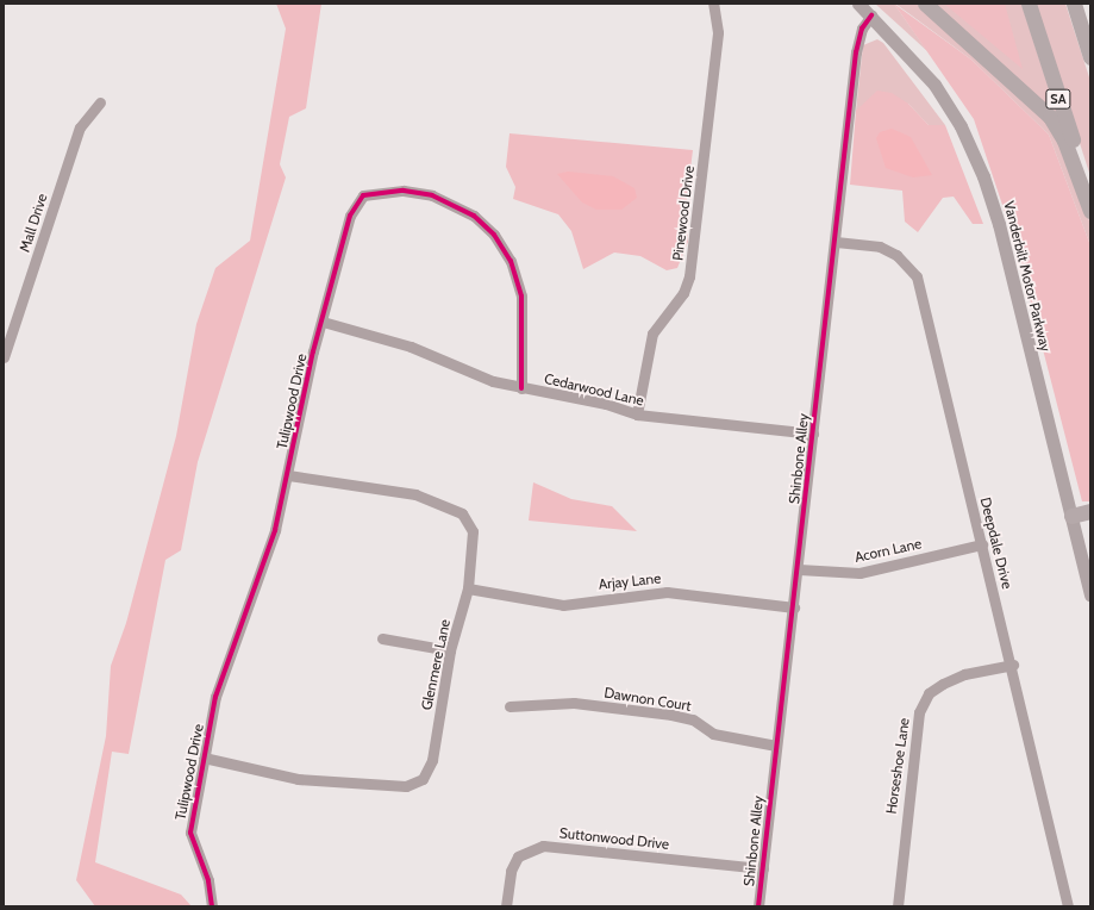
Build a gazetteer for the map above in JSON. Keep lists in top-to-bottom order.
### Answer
{
  "streets": {
    "highway": ["SA"],
    "main road": ["Vanderbilt Motor Parkway"],
    "street": [
      "Pinewood Drive",
      "Mall Drive",
      "Cedarwood Lane",
      "Tulipwood Drive",
      "Shinbone Alley",
      "Deepdale Drive",
      "Acorn Lane",
      "Arjay Lane",
      "Glenmere Lane",
      "Dawnon Court",
      "Horseshoe Lane",
      "Suttonwood Drive"
    ]
  },
  "crossings": [
    ["Pinewood Drive", "Cedarwood Lane"],
    ["Vanderbilt Motor Parkway", "Shinbone Alley"],
    ["Cedarwood Lane", "Tulipwood Drive"],
    ["Cedarwood Lane", "Shinbone Alley"],
    ["Tulipwood Drive", "Glenmere Lane"],
    ["Shinbone Alley", "Deepdale Drive"],
    ["Shinbone Alley", "Acorn Lane"],
    ["Shinbone Alley", "Arjay Lane"],
    ["Shinbone Alley", "Dawnon Court"],
    ["Shinbone Alley", "Suttonwood Drive"],
    ["Deepdale Drive", "Acorn Lane"],
    ["Deepdale Drive", "Horseshoe Lane"],
    ["Arjay Lane", "Glenmere Lane"]
  ]
}
